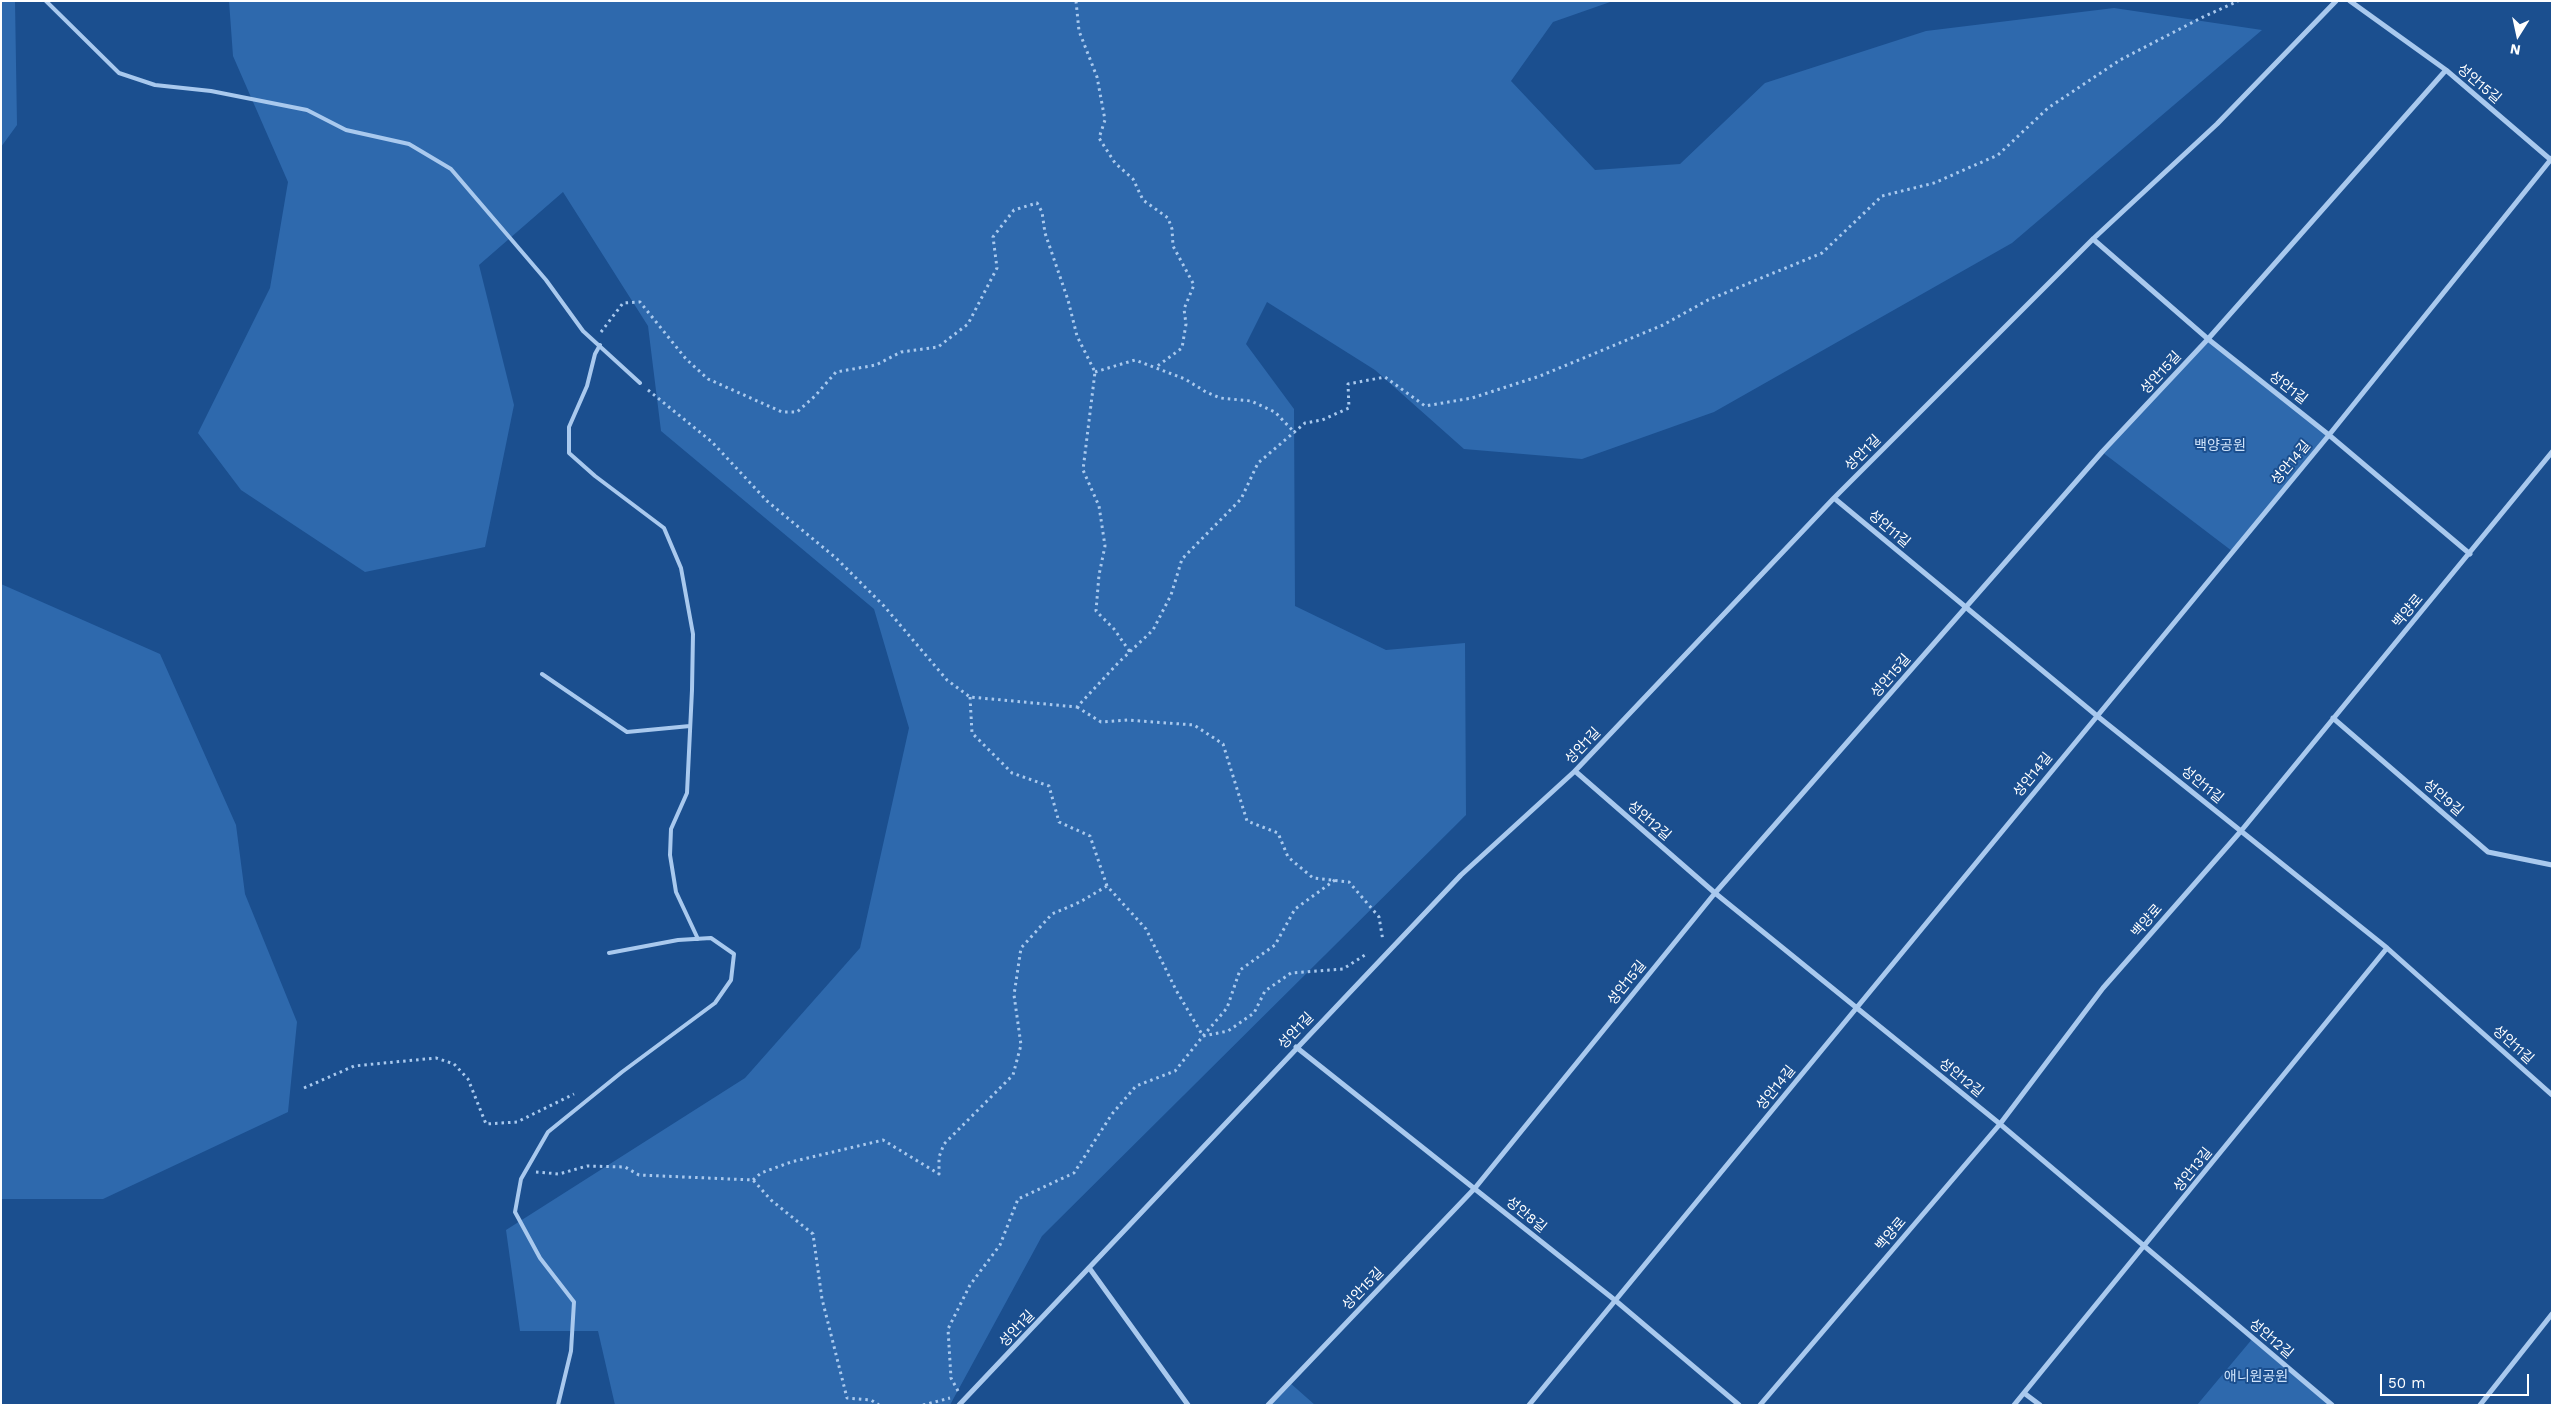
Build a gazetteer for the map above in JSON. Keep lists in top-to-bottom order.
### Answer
{
  "streets": {
    "street": [
      "성안15길",
      "성안1길",
      "성안14길",
      "성안11길",
      "백양로",
      "성안9길",
      "성안12길",
      "성안13길",
      "성안8길"
    ]
  },
  "crossings": [
    ["성안15길", "성안1길"],
    ["성안15길", "성안14길"],
    ["성안15길", "성안11길"],
    ["성안15길", "성안12길"],
    ["성안15길", "성안8길"],
    ["성안1길", "성안14길"],
    ["성안1길", "성안11길"],
    ["성안1길", "백양로"],
    ["성안1길", "성안12길"],
    ["성안1길", "성안8길"],
    ["성안14길", "성안11길"],
    ["성안14길", "성안12길"],
    ["성안14길", "성안8길"],
    ["성안11길", "백양로"],
    ["성안11길", "성안13길"],
    ["백양로", "성안9길"],
    ["백양로", "성안12길"],
    ["성안12길", "성안13길"]
  ],
  "parks": ["백양공원", "애니원공원"],
  "scale_bar": "50 m",
  "north": "bottom"
}
